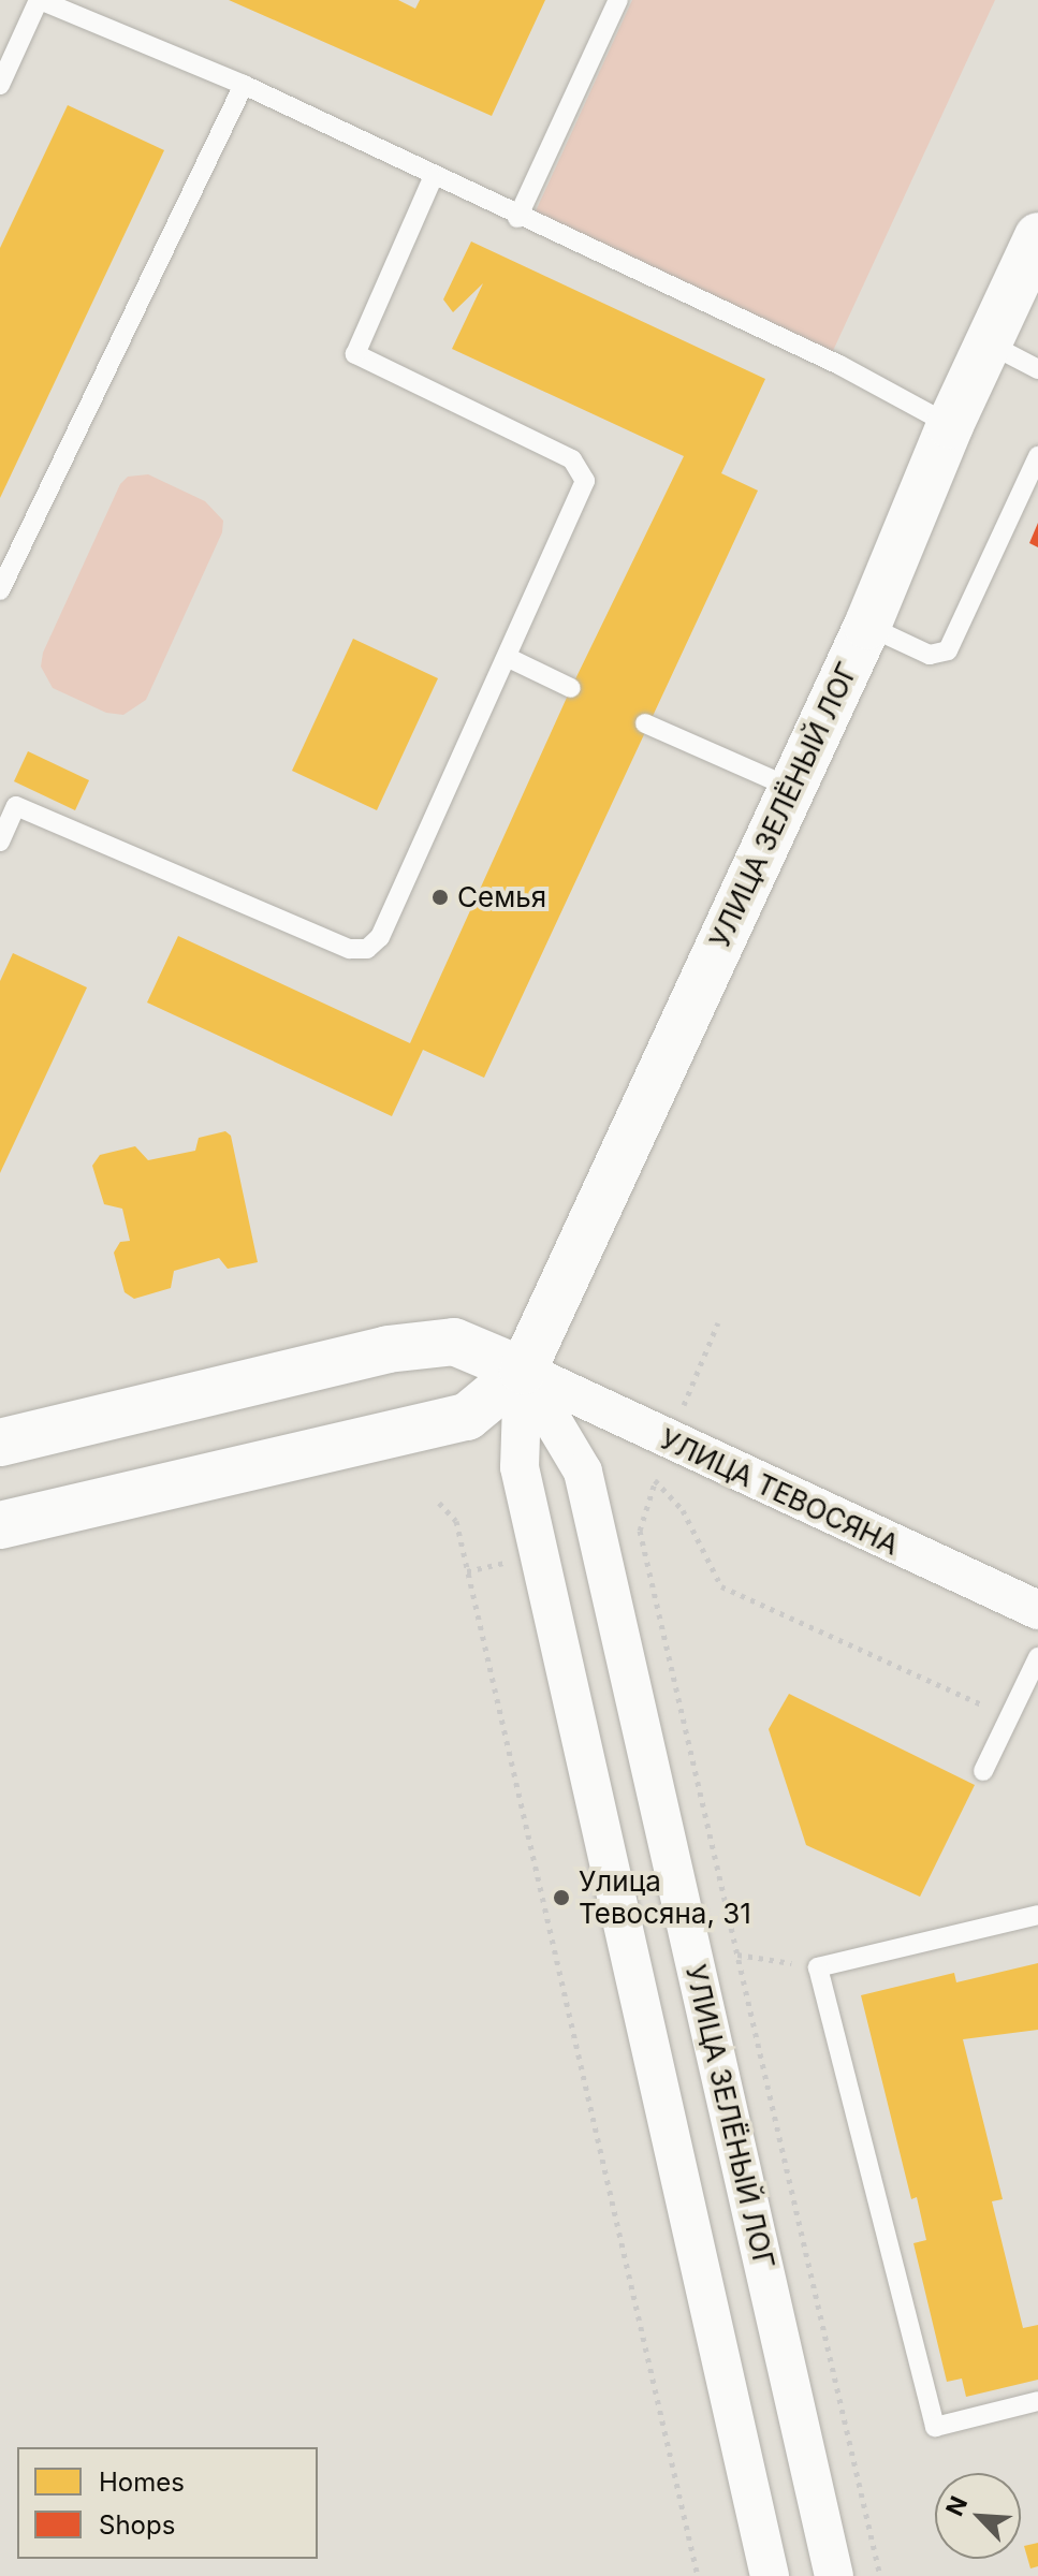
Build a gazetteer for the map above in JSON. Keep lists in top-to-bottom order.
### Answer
{
  "streets": {
    "street": ["УЛИЦА ЗЕЛЁНЫЙ ЛОГ", "УЛИЦА ТЕВОСЯНА"]
  },
  "crossings": [
    ["УЛИЦА ЗЕЛЁНЫЙ ЛОГ", "УЛИЦА ТЕВОСЯНА"]
  ],
  "places": ["Семья", "Улица Тевосяна, 31"],
  "legend": ["Homes", "Shops"],
  "north": "top left"
}
